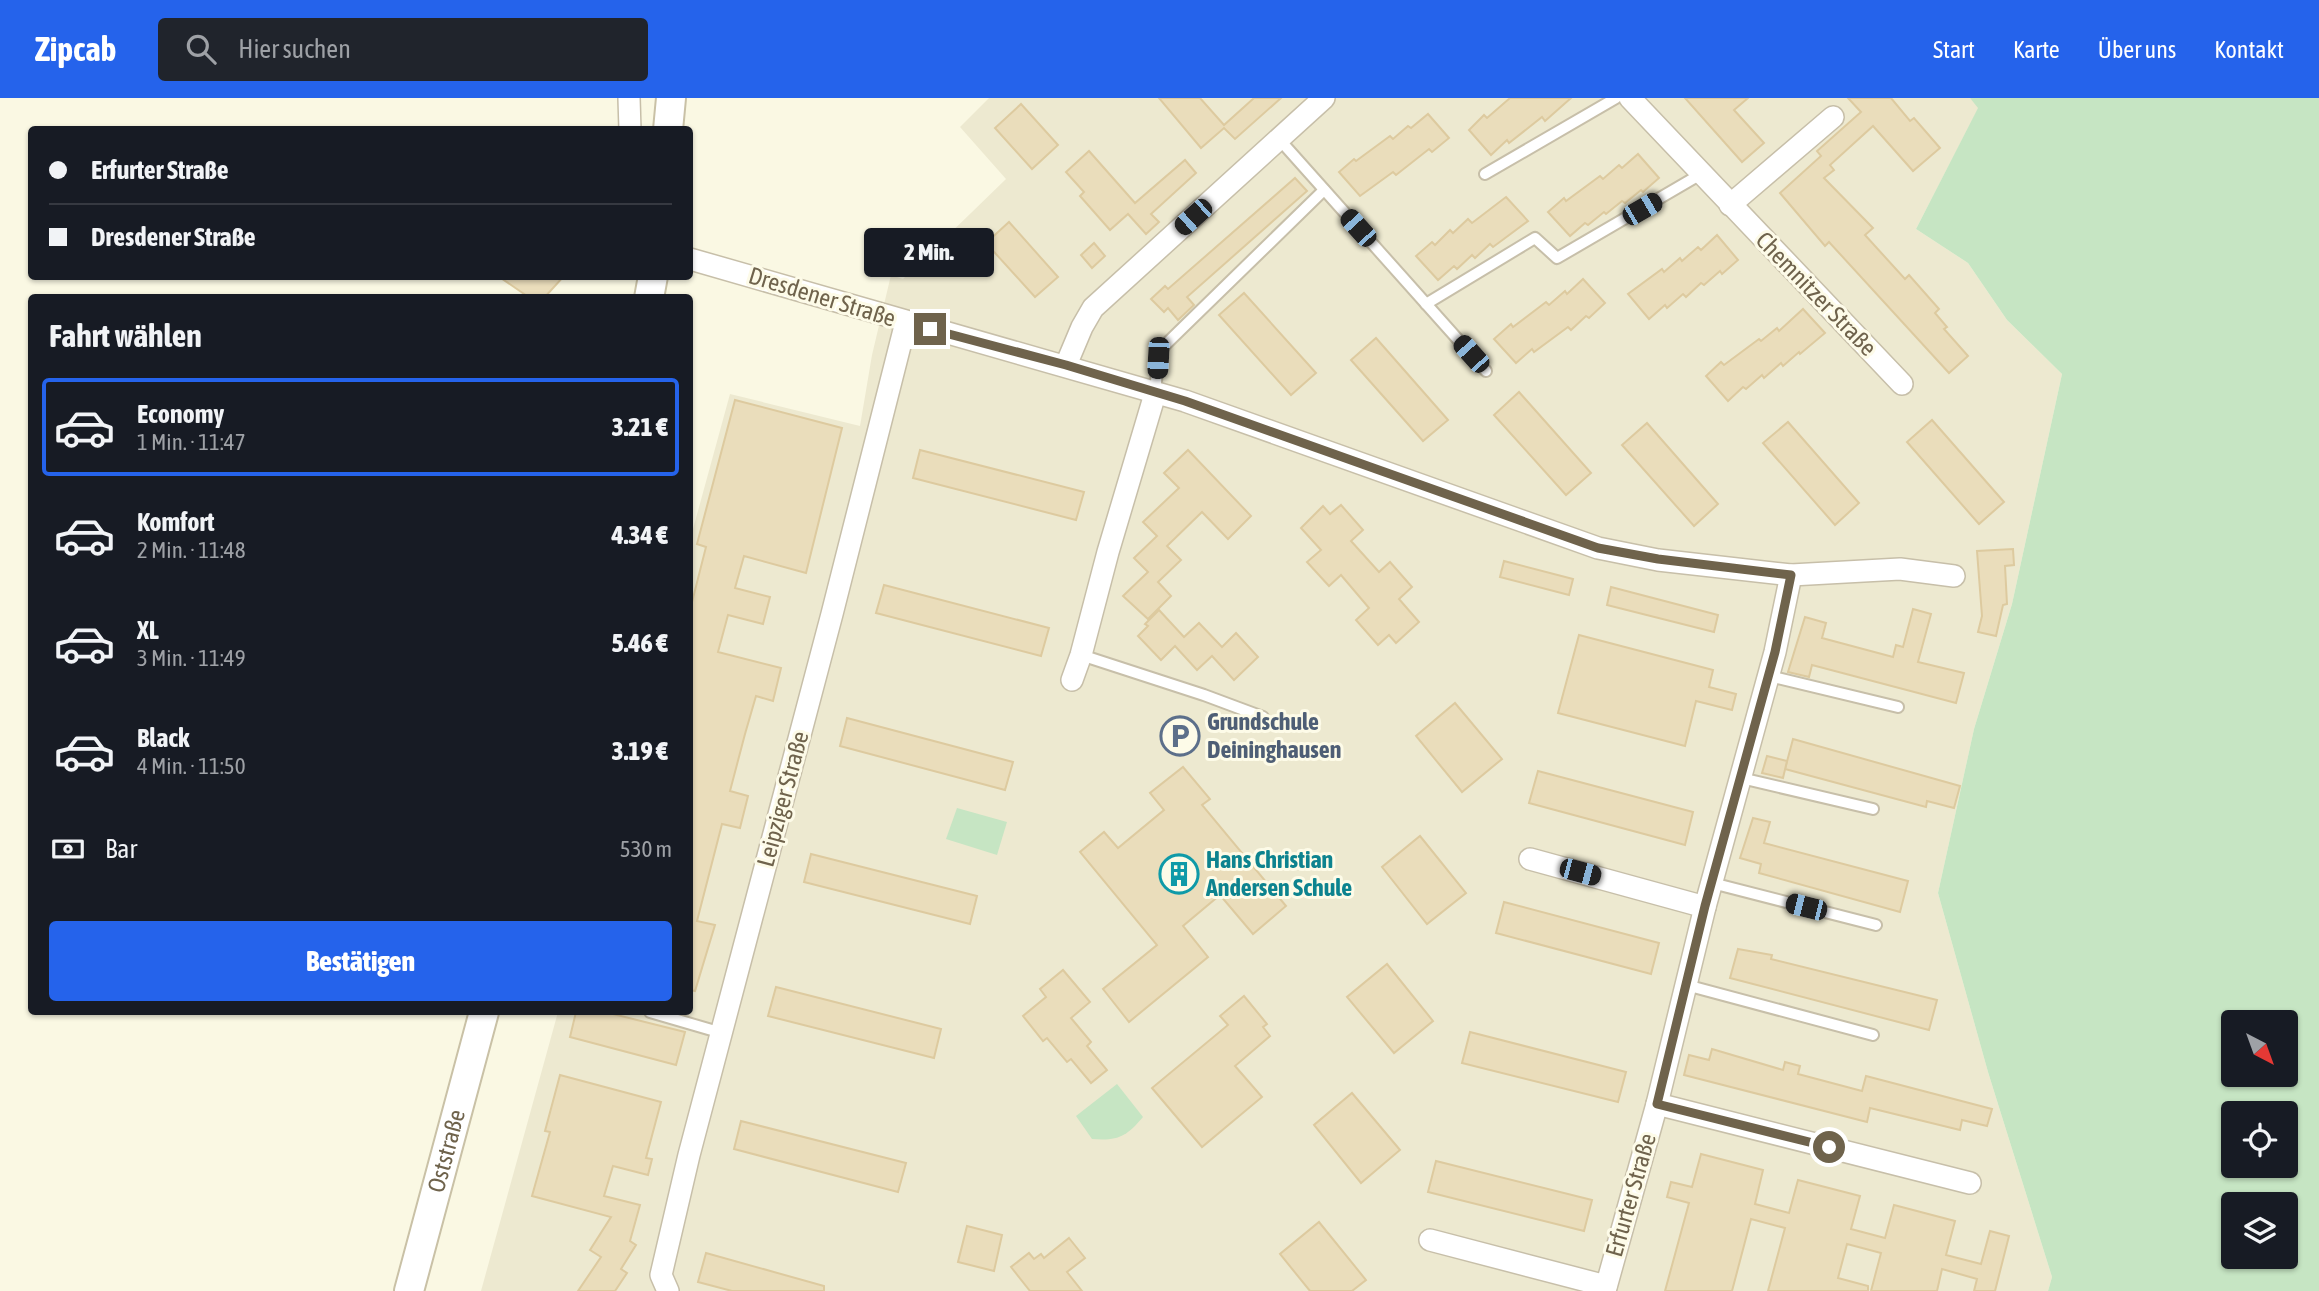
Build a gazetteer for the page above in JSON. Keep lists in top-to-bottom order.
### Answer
{
  "streets": {
    "main road": ["Oststraße"],
    "street": [
      "Chemnitzer Straße",
      "Dresdener Straße",
      "Leipziger Straße",
      "Erfurter Straße"
    ]
  },
  "crossings": [
    ["Dresdener Straße", "Leipziger Straße"],
    ["Dresdener Straße", "Erfurter Straße"]
  ],
  "places": {
    "parking": ["Grundschule Deininghausen"],
    "building": ["Hans Christian Andersen Schule"]
  },
  "north": "bottom right",
  "page": {
    "header": "Zipcab",
    "search": "Hier suchen",
    "nav": [
      "Start",
      "Karte",
      "Über uns",
      "Kontakt"
    ],
    "banner": ["Erfurter Straße", "Dresdener Straße"],
    "bubble": "2 Min.",
    "heading": "Fahrt wählen",
    "list": [
      {
        "name": "Economy",
        "note": "1 Min. · 11:47",
        "value": "3.21 €"
      },
      {
        "name": "Komfort",
        "note": "2 Min. · 11:48",
        "value": "4.34 €"
      },
      {
        "name": "XL",
        "note": "3 Min. · 11:49",
        "value": "5.46 €"
      },
      {
        "name": "Black",
        "note": "4 Min. · 11:50",
        "value": "3.19 €"
      }
    ],
    "pay": ["Bar", "530 m"],
    "buttons": "Bestätigen"
  }
}
